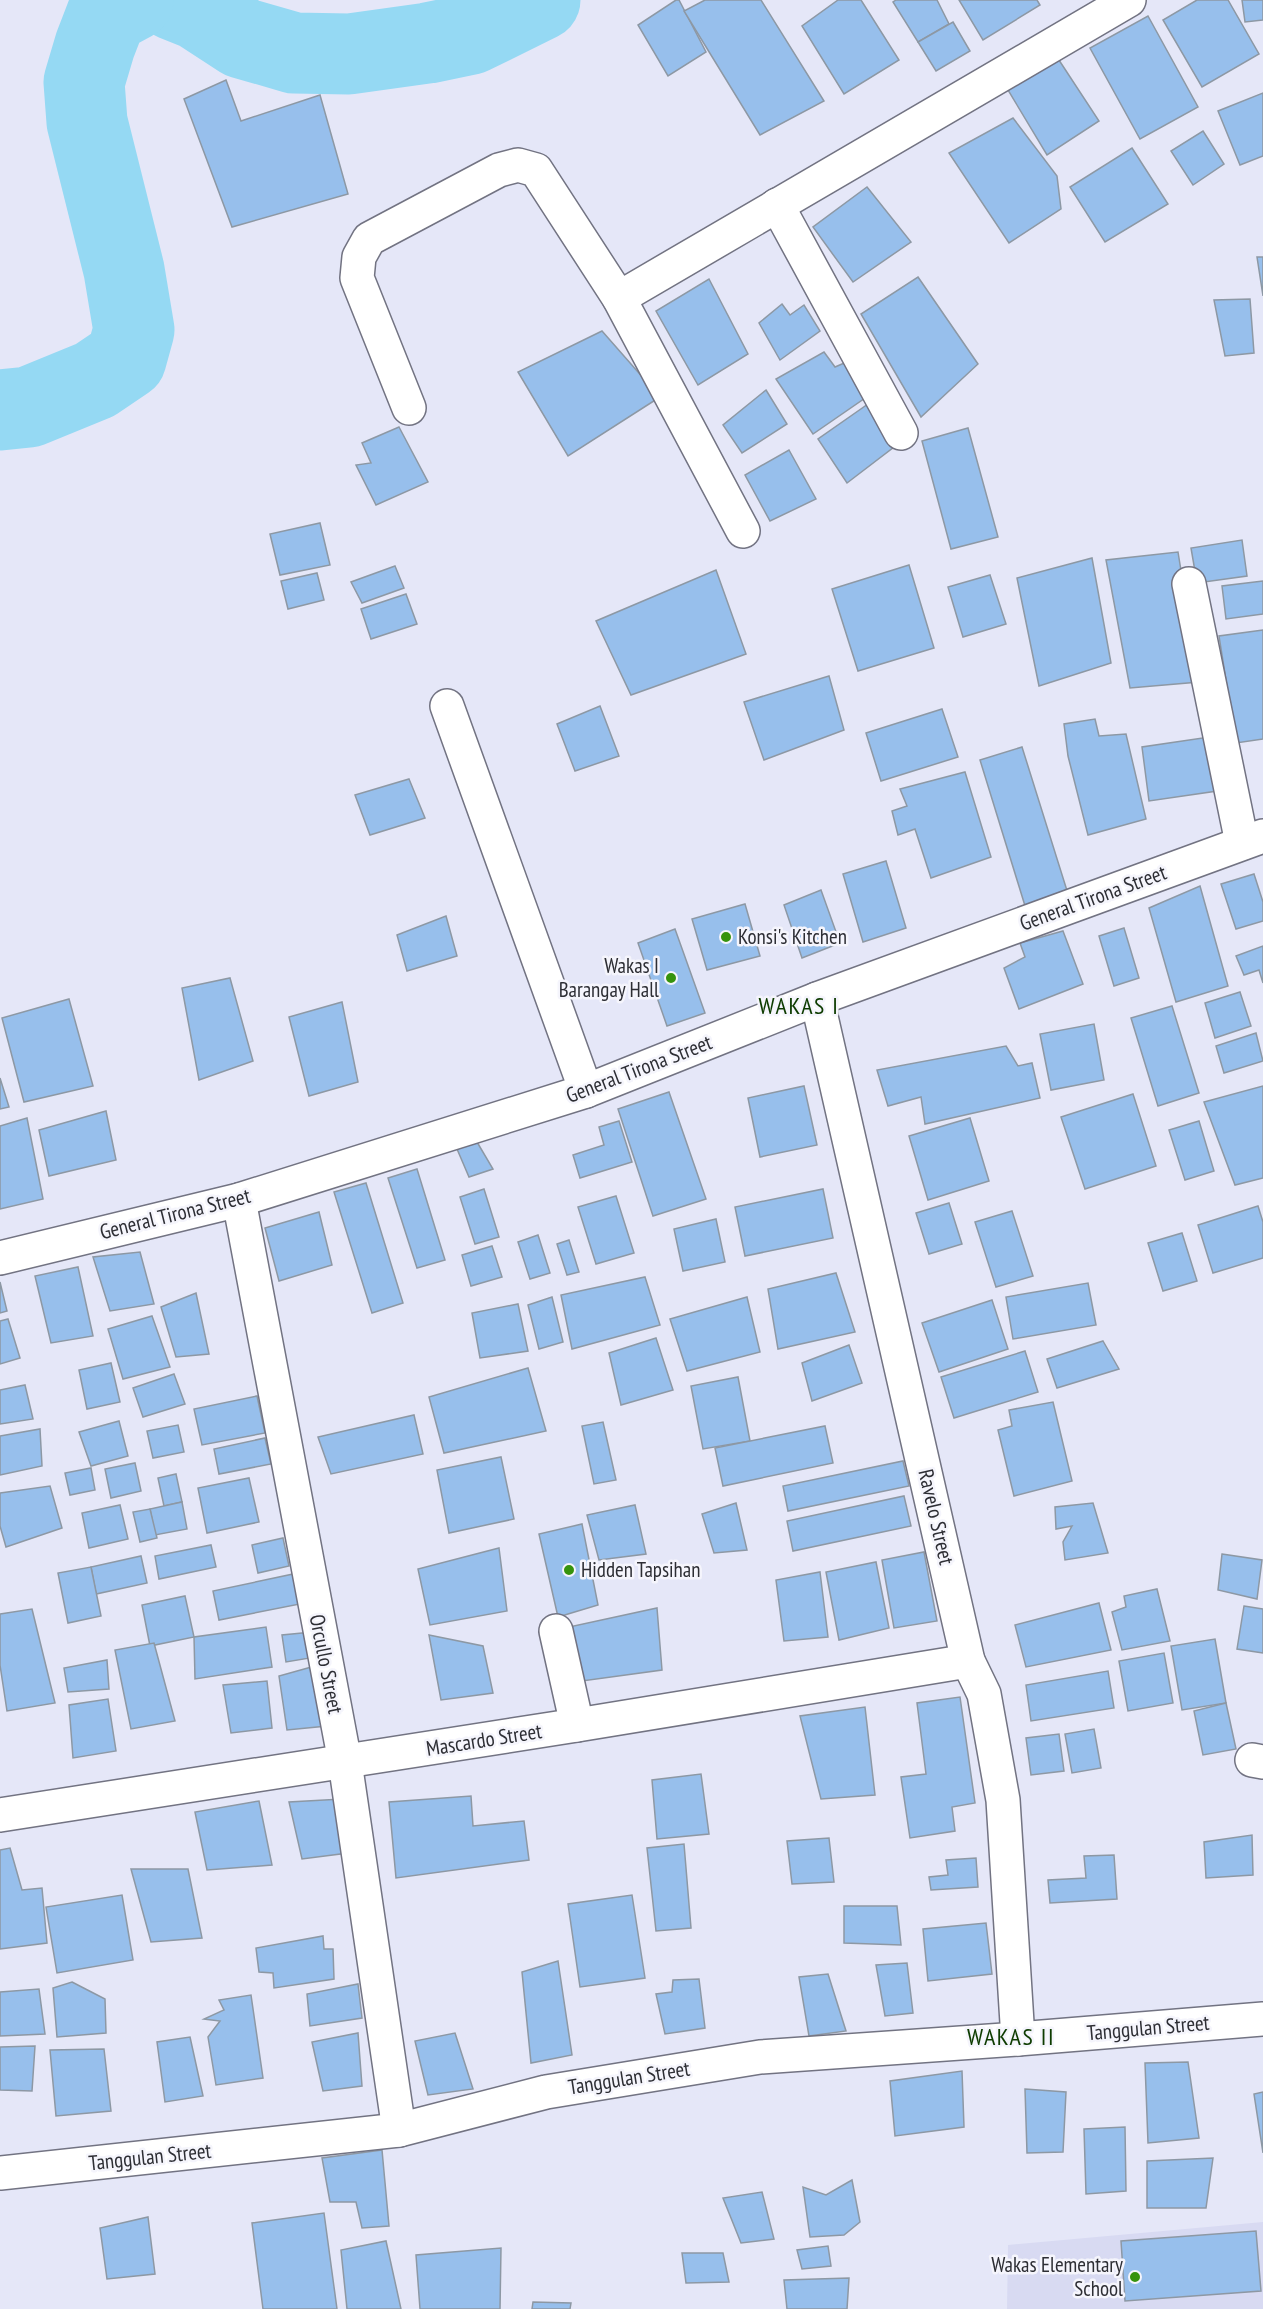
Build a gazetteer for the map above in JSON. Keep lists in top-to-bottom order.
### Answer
{
  "streets": {
    "street": [
      "General Tirona Street",
      "Ravelo Street",
      "Orcullo Street",
      "Mascardo Street",
      "Tanggulan Street"
    ]
  },
  "crossings": [
    ["General Tirona Street", "Ravelo Street"],
    ["General Tirona Street", "Orcullo Street"],
    ["Ravelo Street", "Mascardo Street"],
    ["Ravelo Street", "Tanggulan Street"],
    ["Orcullo Street", "Mascardo Street"],
    ["Orcullo Street", "Tanggulan Street"]
  ],
  "districts": ["WAKAS I", "WAKAS II"],
  "places": [
    "Konsi's Kitchen",
    "Wakas I Barangay Hall",
    "Hidden Tapsihan",
    "Wakas Elementary School"
  ]
}
